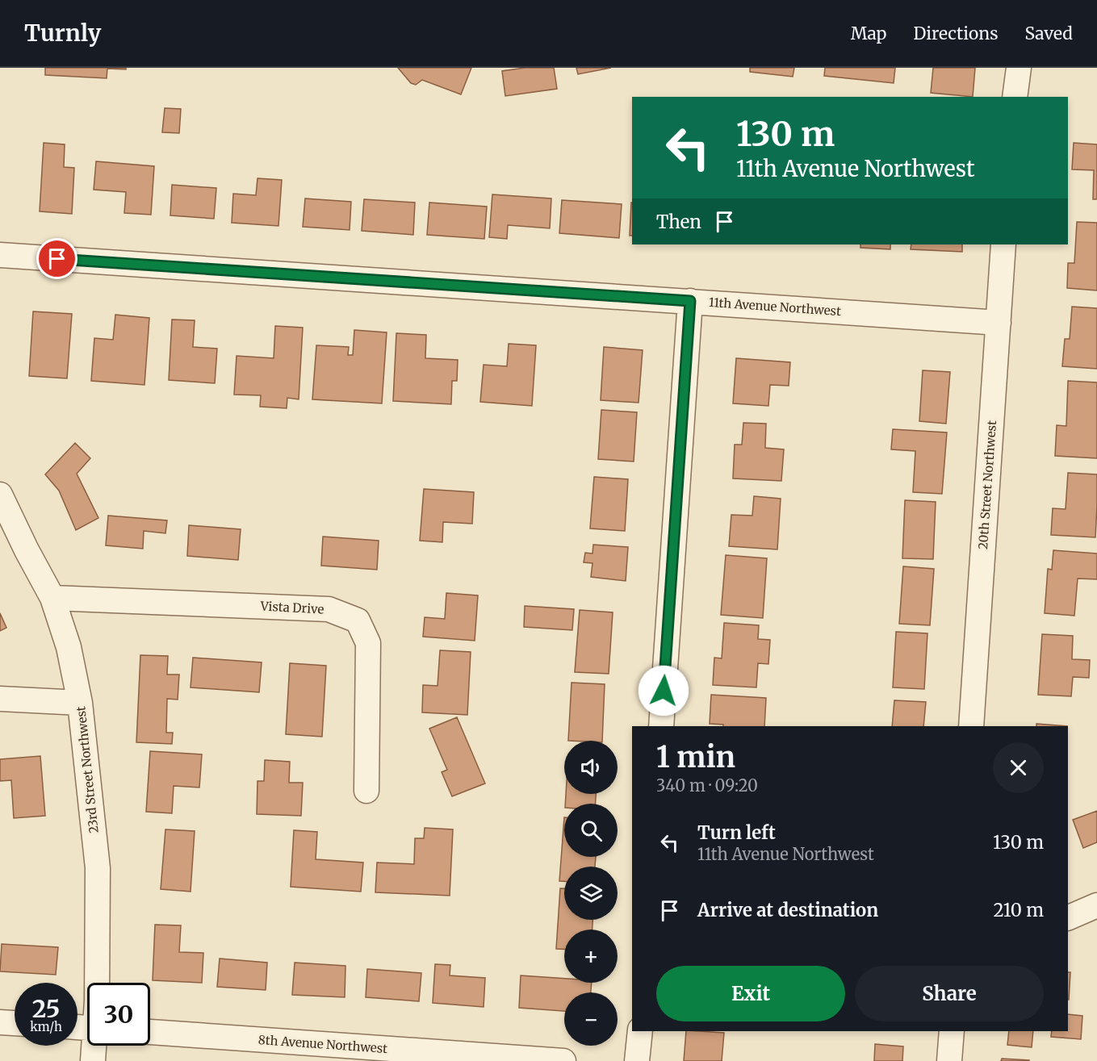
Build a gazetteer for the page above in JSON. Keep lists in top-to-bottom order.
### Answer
{
  "streets": {
    "street": [
      "11th Avenue Northwest",
      "20th Street Northwest",
      "Vista Drive",
      "23rd Street Northwest",
      "8th Avenue Northwest"
    ]
  },
  "crossings": [
    ["11th Avenue Northwest", "20th Street Northwest"],
    ["Vista Drive", "23rd Street Northwest"]
  ],
  "page": {
    "header": "Turnly",
    "nav": ["Map", "Directions", "Saved"],
    "turn": ["130 m", "11th Avenue Northwest"],
    "then": "Then",
    "heading": ["1 min", "340 m · 09:20"],
    "map_buttons": ["+", "−"],
    "list": [
      {
        "name": "Turn left",
        "note": "11th Avenue Northwest",
        "value": "130 m"
      },
      {
        "name": "Arrive at destination",
        "value": "210 m"
      }
    ],
    "buttons": ["Exit", "Share"],
    "speed": "25 km/h",
    "limit": "30"
  }
}
